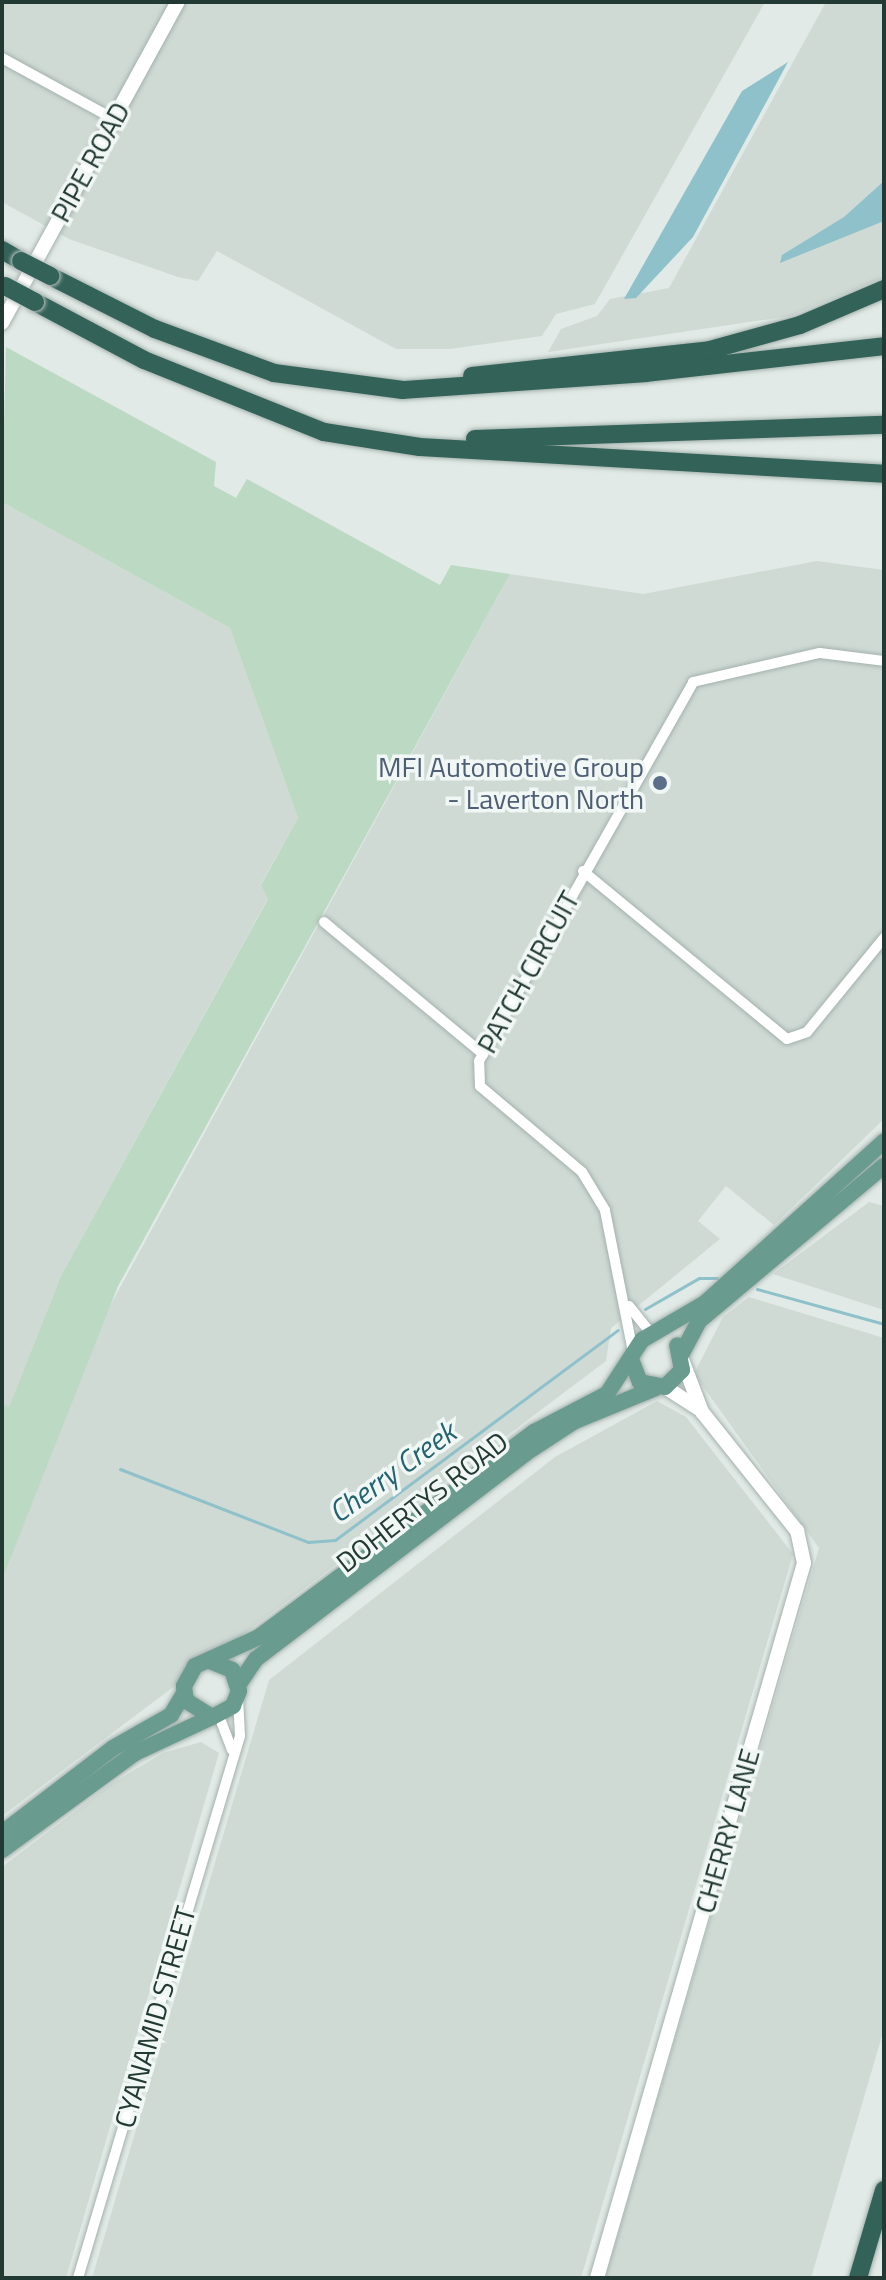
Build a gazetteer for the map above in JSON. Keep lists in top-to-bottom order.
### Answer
{
  "streets": {
    "main road": ["DOHERTYS ROAD"],
    "street": [
      "PIPE ROAD",
      "PATCH CIRCUIT",
      "CHERRY LANE",
      "CYANAMID STREET"
    ]
  },
  "crossings": [
    ["PATCH CIRCUIT", "DOHERTYS ROAD"],
    ["DOHERTYS ROAD", "CHERRY LANE"],
    ["DOHERTYS ROAD", "CYANAMID STREET"]
  ],
  "water": ["Cherry Creek"],
  "places": ["MFI Automotive Group - Laverton North"]
}
